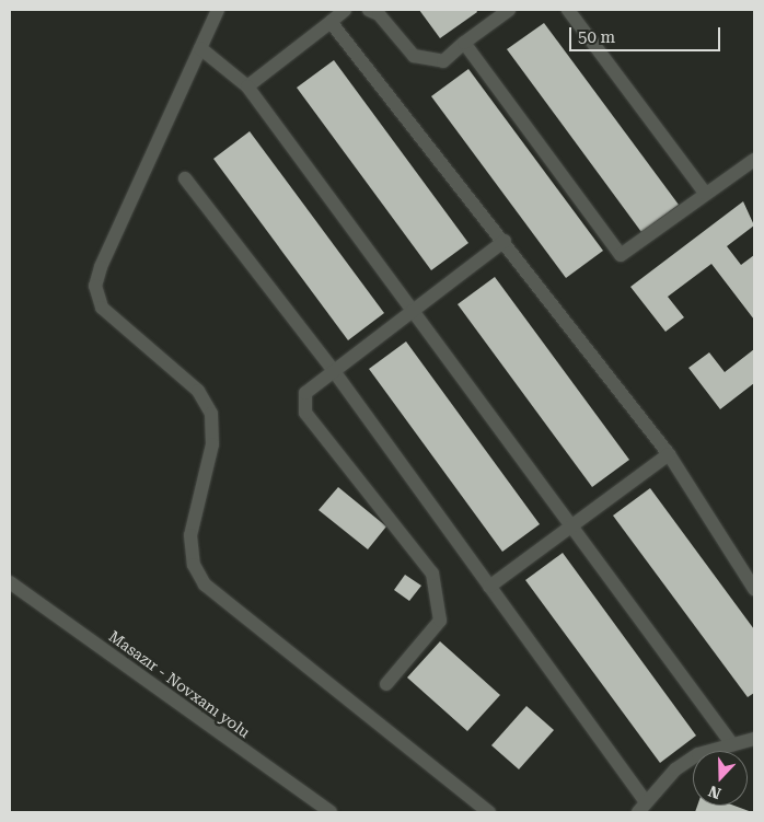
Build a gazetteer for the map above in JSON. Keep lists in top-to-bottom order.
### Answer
{
  "streets": {
    "street": ["Masazır - Novxanı yolu"]
  },
  "scale_bar": "50 m",
  "north": "bottom"
}
